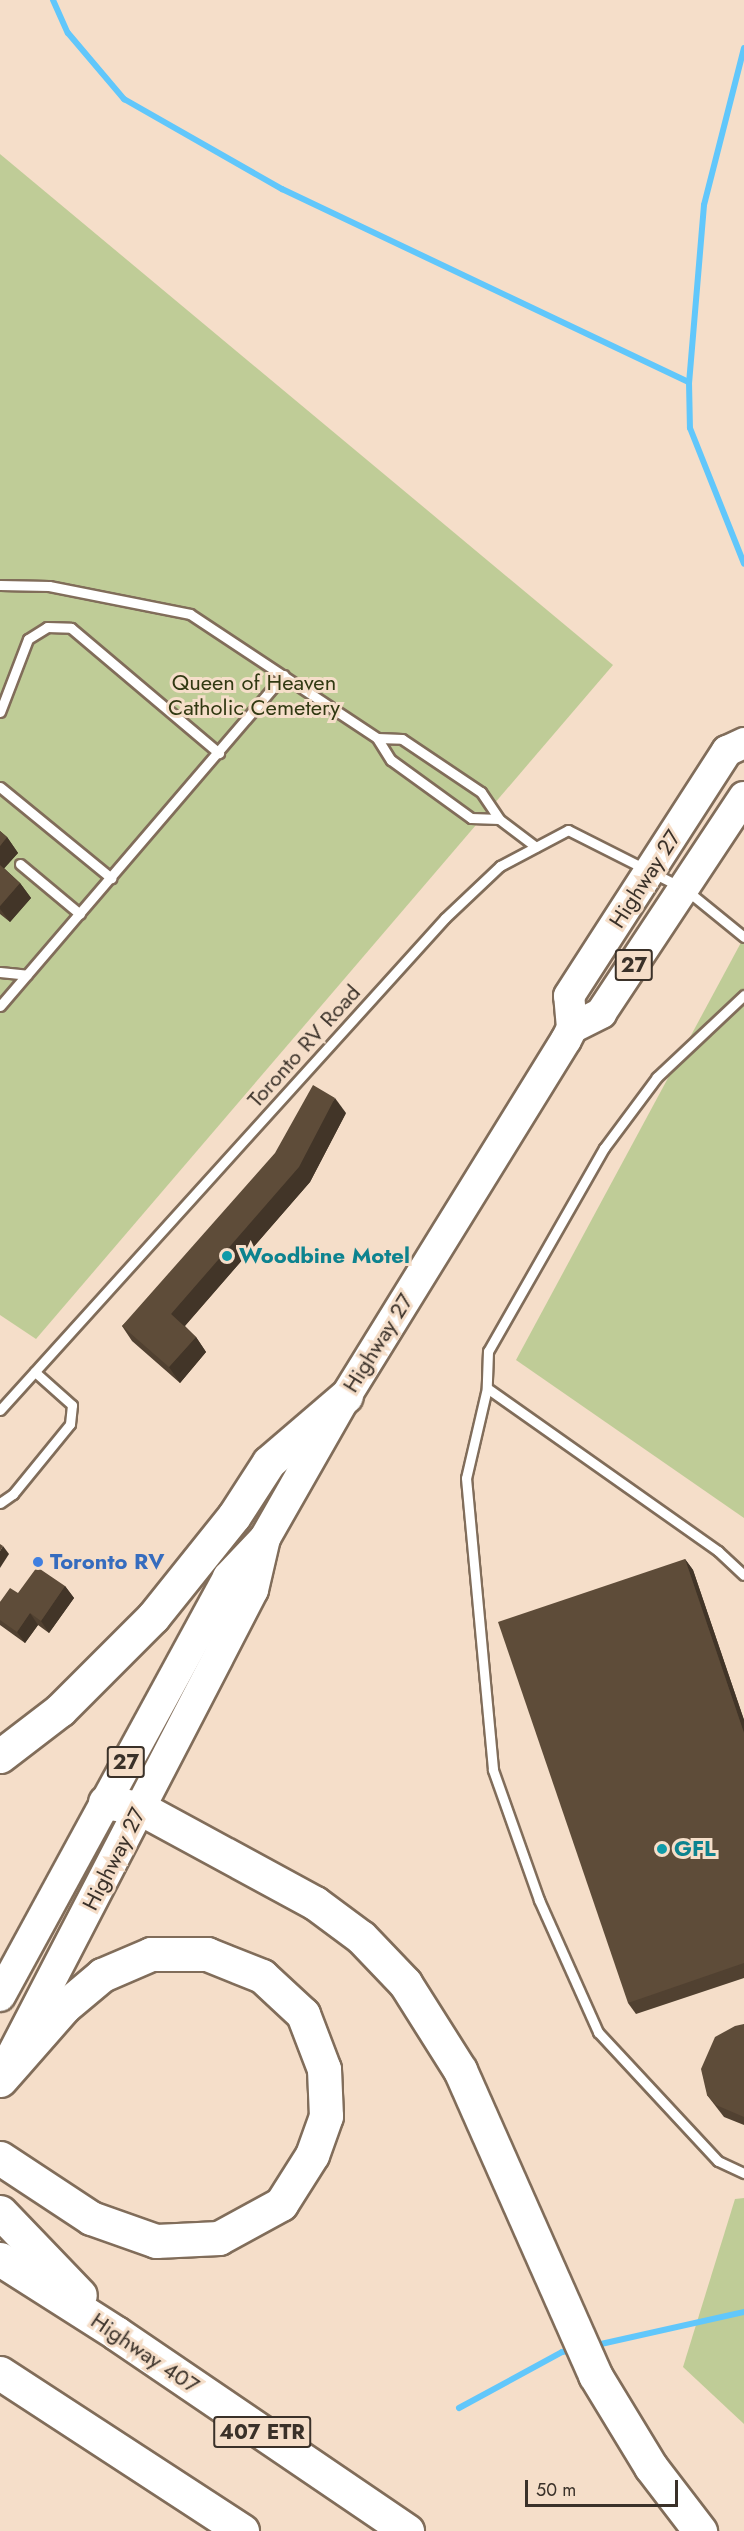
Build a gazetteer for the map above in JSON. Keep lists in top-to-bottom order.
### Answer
{
  "streets": {
    "highway": ["Highway 407", "407 ETR"],
    "main road": ["Highway 27", "27"],
    "lane": ["Toronto RV Road"]
  },
  "crossings": [
    ["Highway 27", "Toronto RV Road"]
  ],
  "parks": ["Queen of Heaven Catholic Cemetery"],
  "places": ["Woodbine Motel", "Toronto RV", "GFL"],
  "scale_bar": "50 m"
}
